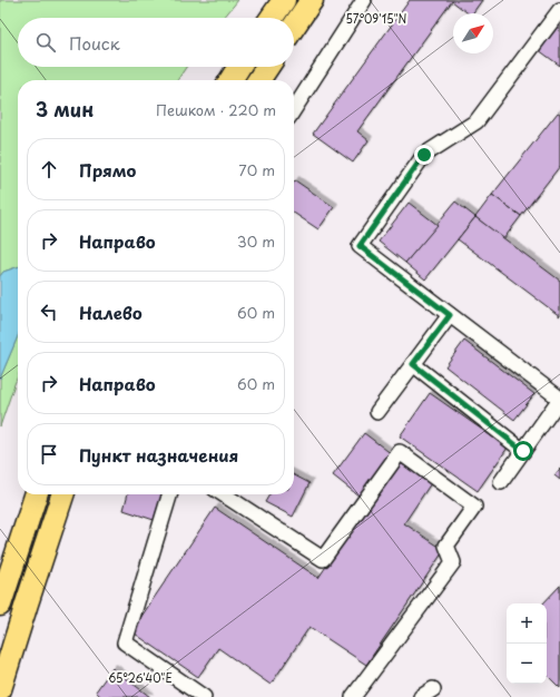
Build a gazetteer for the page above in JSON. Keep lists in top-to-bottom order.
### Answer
{
  "north": "top right",
  "page": {
    "search": "Поиск",
    "heading": ["3 мин", "Пешком · 220 m"],
    "list": [
      ["Прямо", "70 m"],
      ["Направо", "30 m"],
      ["Налево", "60 m"],
      ["Направо", "60 m"],
      "Пункт назначения"
    ],
    "map_buttons": ["+", "−"]
  },
  "coordinates": ["57°09'15\"N", "65°26'40\"E"]
}
